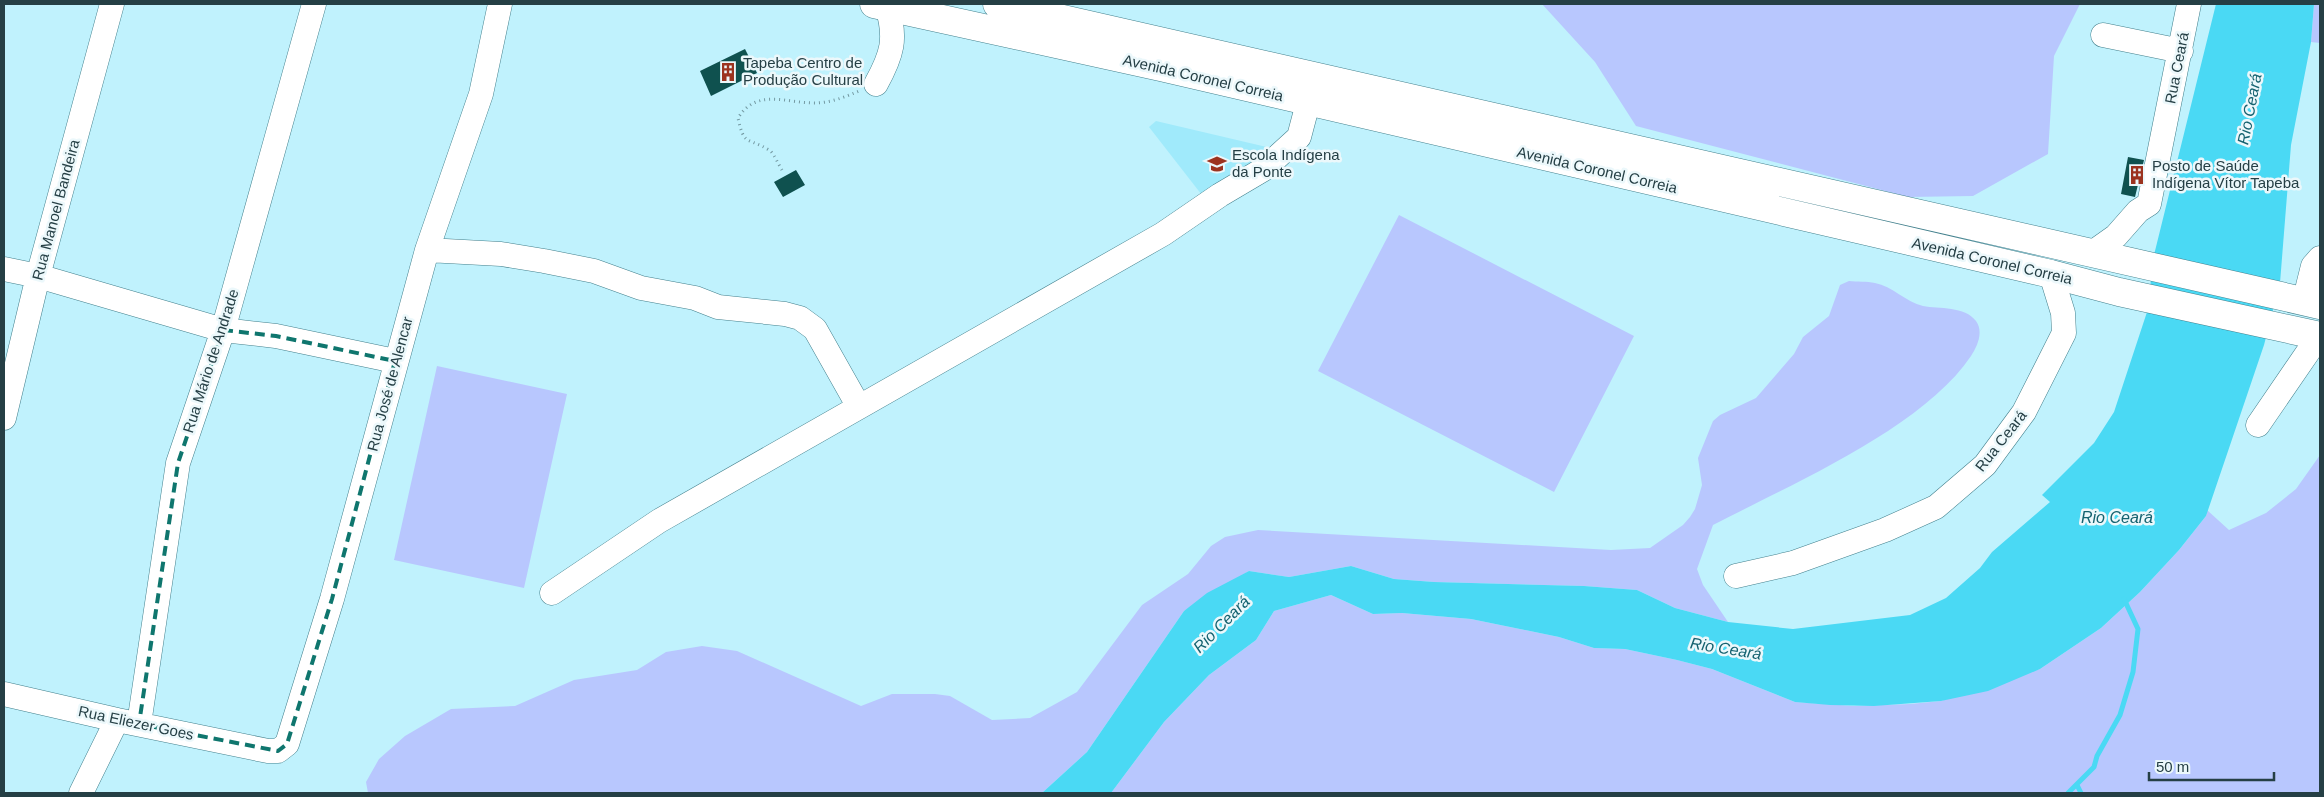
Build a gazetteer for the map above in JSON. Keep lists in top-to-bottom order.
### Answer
{
  "streets": {
    "highway": ["Avenida Coronel Correia"],
    "street": [
      "Rua Ceará",
      "Rua Manoel Bandeira",
      "Rua Mário de Andrade",
      "Rua José de Alencar",
      "Rua Eliezer Goes"
    ]
  },
  "crossings": [
    ["Rua Ceará", "Avenida Coronel Correia"],
    ["Rua Mário de Andrade", "Rua Eliezer Goes"],
    ["Rua José de Alencar", "Rua Eliezer Goes"]
  ],
  "water": ["Rio Ceará"],
  "places": {
    "building": ["Tapeba Centro de Produção Cultural", "Posto de Saúde Indígena Vítor Tapeba"],
    "school or university": ["Escola Indígena da Ponte"]
  },
  "scale_bar": "50 m"
}
